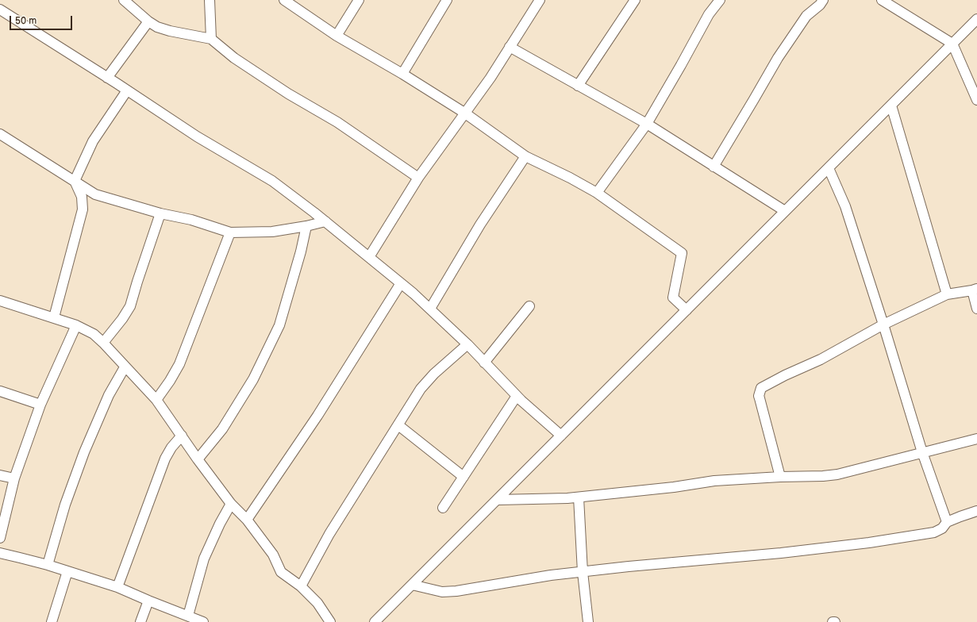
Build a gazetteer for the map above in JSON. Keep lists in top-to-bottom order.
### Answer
{
  "scale_bar": "50 m"
}
